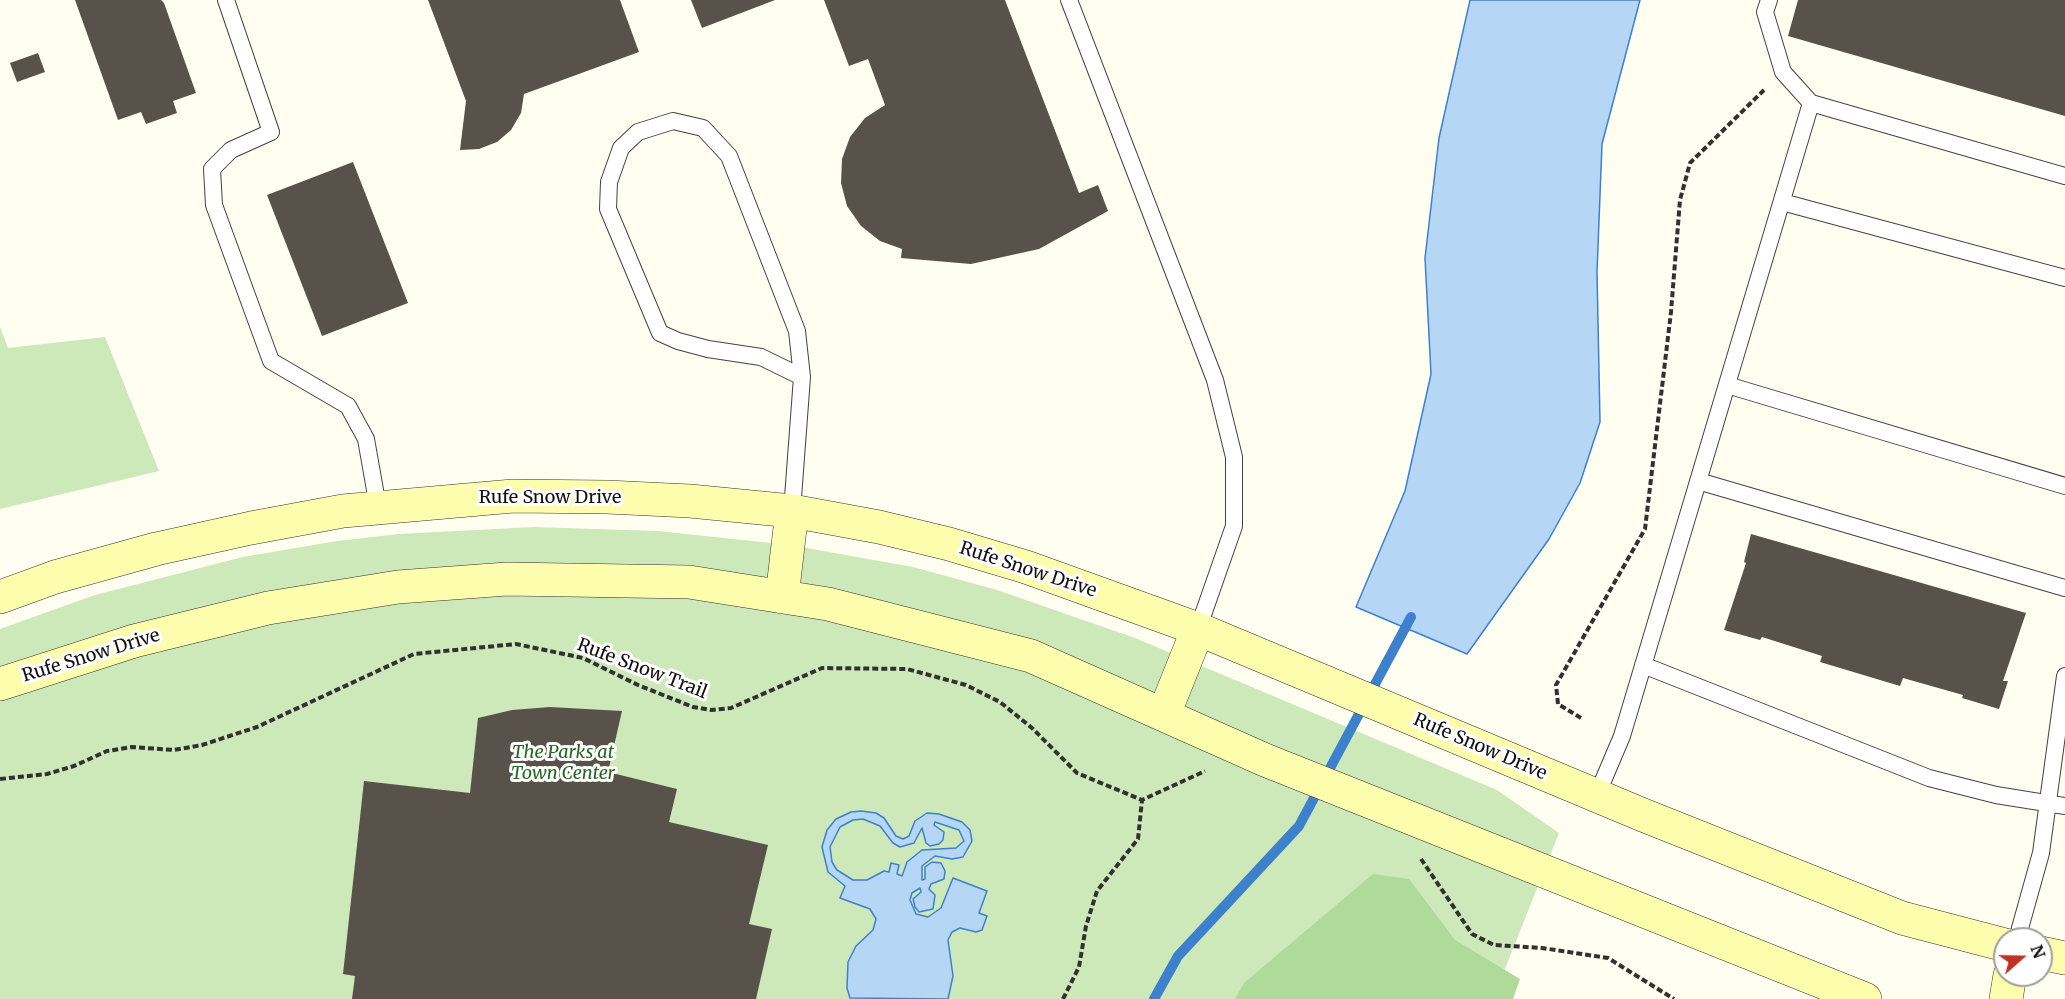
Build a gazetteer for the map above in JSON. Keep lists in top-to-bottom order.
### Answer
{
  "streets": {
    "main road": ["Rufe Snow Drive"],
    "path": ["Rufe Snow Trail"]
  },
  "parks": ["The Parks at Town Center"],
  "north": "right"
}
